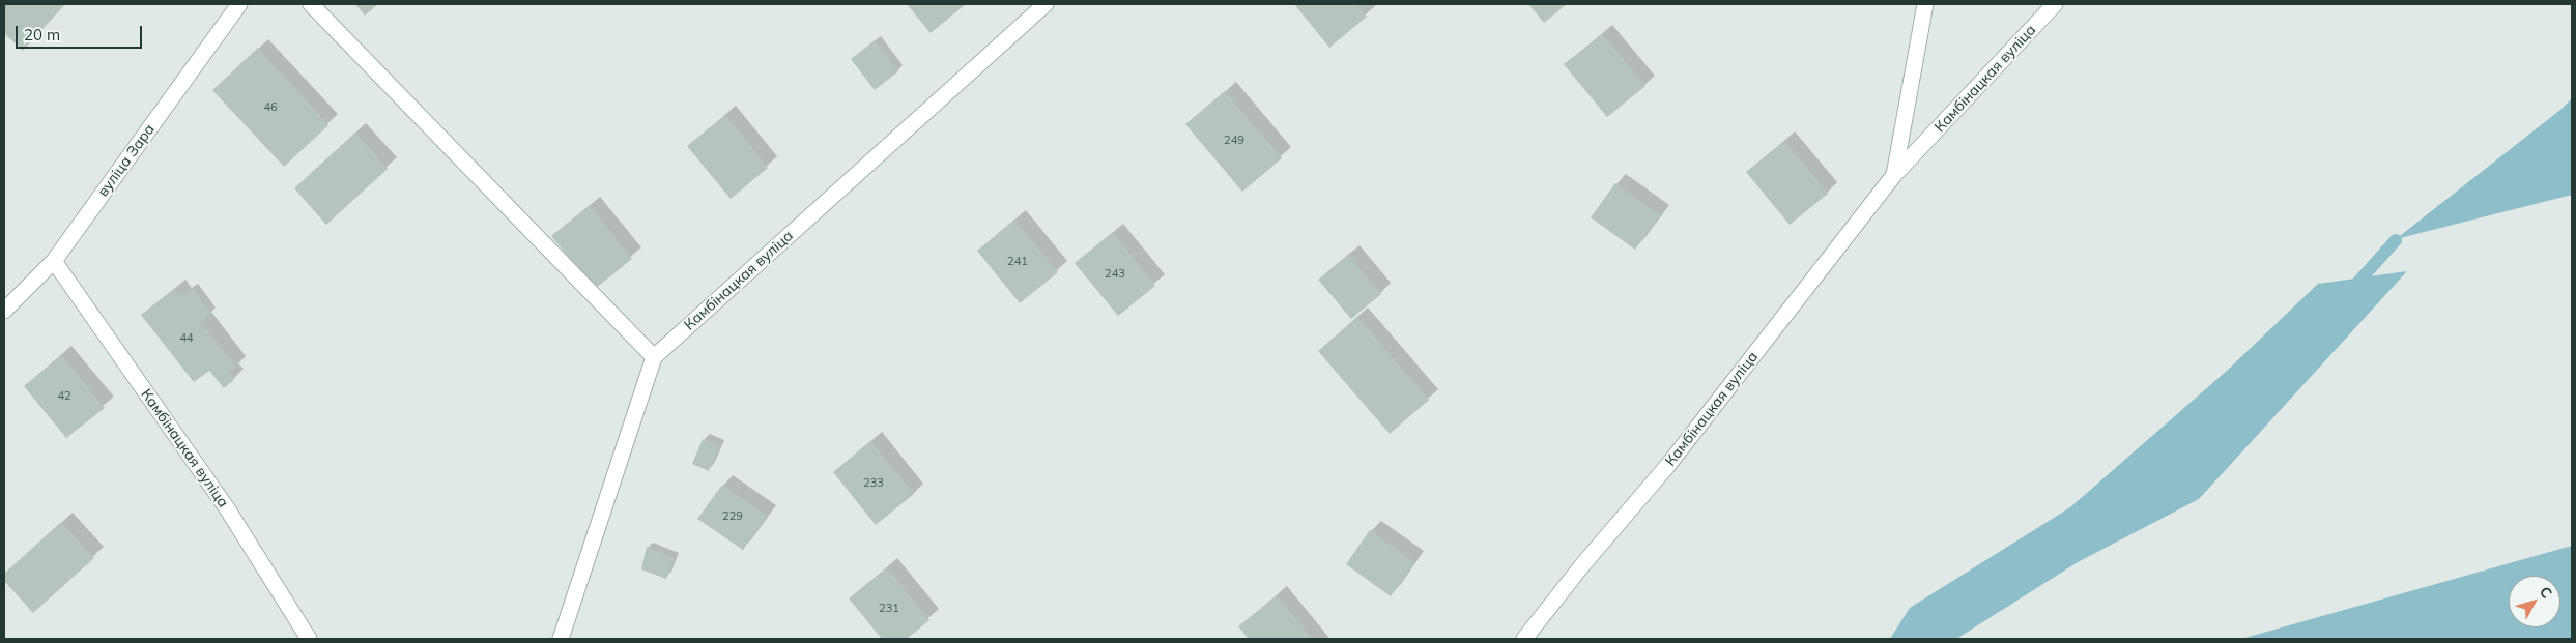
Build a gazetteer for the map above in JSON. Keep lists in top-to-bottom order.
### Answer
{
  "streets": {
    "street": ["Камбінацкая вуліца", "вуліца Зара"]
  },
  "crossings": [
    ["Камбінацкая вуліца", "вуліца Зара"]
  ],
  "house_numbers": [
    "46",
    "249",
    "241",
    "243",
    "44",
    "42",
    "233",
    "229",
    "231"
  ],
  "scale_bar": "20 m",
  "north": "top right"
}
